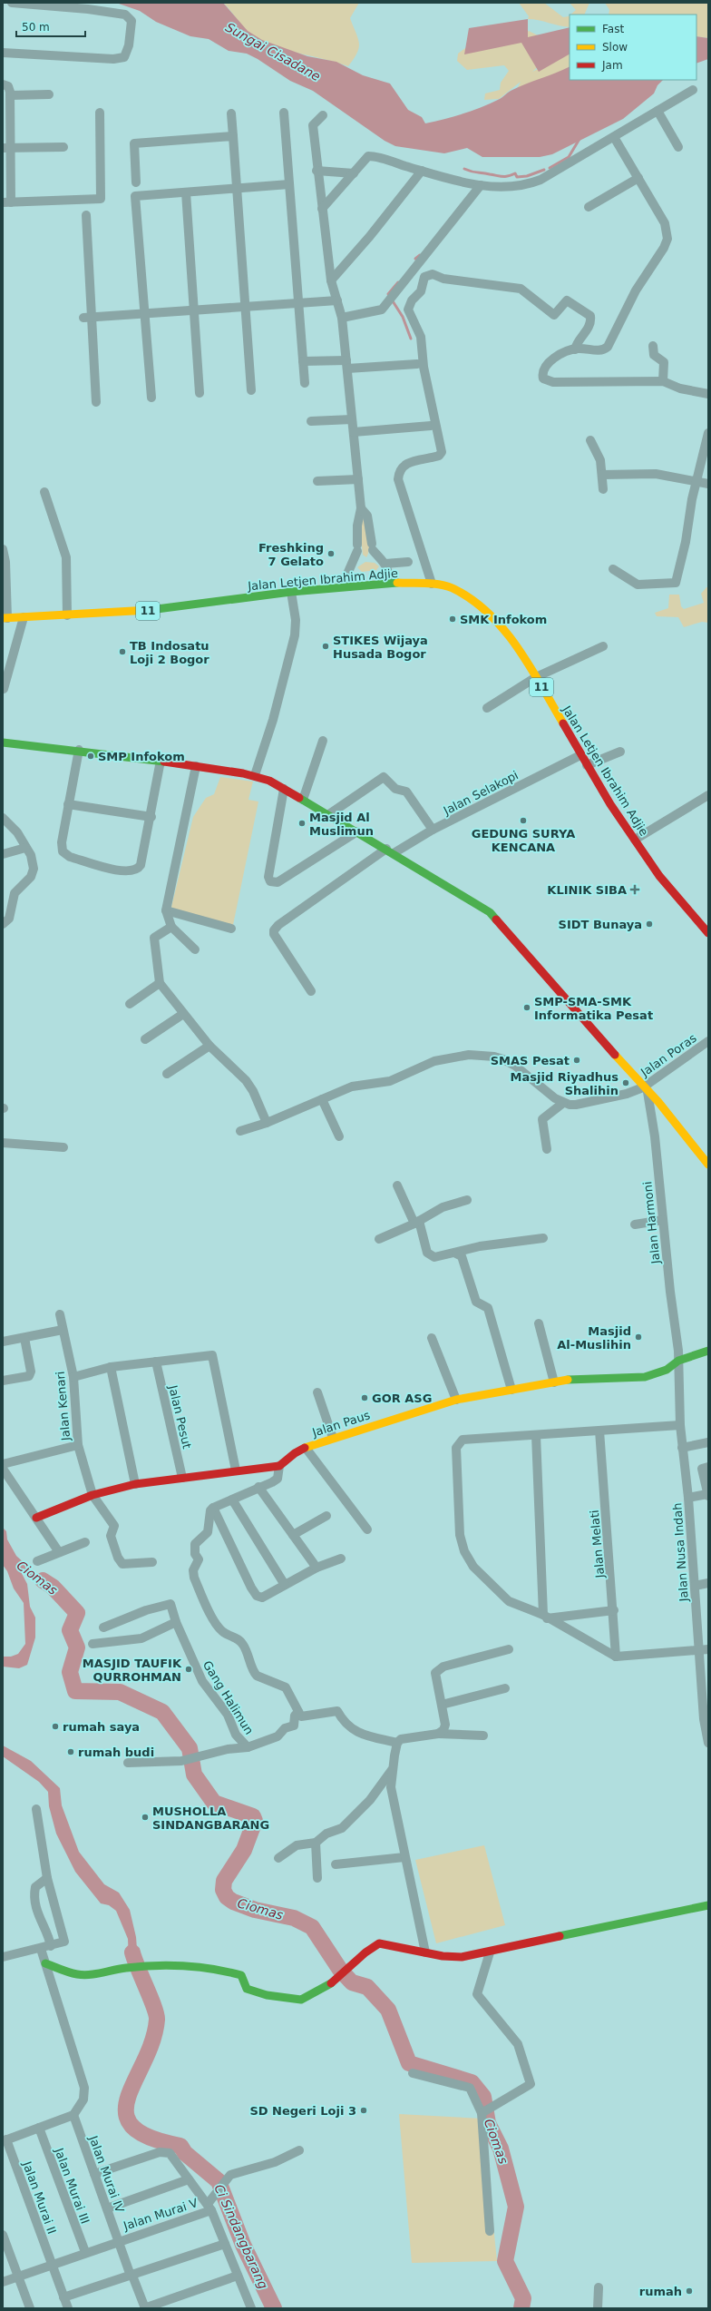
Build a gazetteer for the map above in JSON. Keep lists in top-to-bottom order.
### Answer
{
  "streets": {
    "street": [
      "Jalan Letjen Ibrahim Adjie",
      "11",
      "Jalan Selakopi",
      "Jalan Poras",
      "Jalan Harmoni",
      "Jalan Kenari",
      "Jalan Pesut",
      "Jalan Paus",
      "Jalan Melati",
      "Jalan Nusa Indah",
      "Gang Halimun",
      "Jalan Murai IV",
      "Jalan Murai III",
      "Jalan Murai II",
      "Jalan Murai V"
    ]
  },
  "crossings": [
    ["Jalan Letjen Ibrahim Adjie", "Jalan Selakopi"],
    ["Jalan Poras", "Jalan Harmoni"],
    ["Jalan Harmoni", "Jalan Paus"],
    ["Jalan Harmoni", "Jalan Nusa Indah"],
    ["Jalan Paus", "Jalan Nusa Indah"],
    ["Jalan Murai IV", "Jalan Murai V"],
    ["Jalan Murai III", "Jalan Murai V"],
    ["Jalan Murai II", "Jalan Murai V"]
  ],
  "water": ["Sungai Cisadane", "Ciomas", "Ci Sindangbarang"],
  "places": {
    "other": [
      "Freshking 7 Gelato",
      "SMK Infokom",
      "STIKES Wijaya Husada Bogor",
      "TB Indosatu Loji 2 Bogor",
      "SMP Infokom",
      "GEDUNG SURYA KENCANA",
      "Masjid Al Muslimun",
      "SIDT Bunaya",
      "SMP-SMA-SMK Informatika Pesat",
      "SMAS Pesat",
      "Masjid Riyadhus Shalihin",
      "Masjid Al-Muslihin",
      "GOR ASG",
      "MASJID TAUFIK QURROHMAN",
      "rumah saya",
      "rumah budi",
      "MUSHOLLA SINDANGBARANG",
      "SD Negeri Loji 3",
      "rumah"
    ],
    "health": ["KLINIK SIBA"]
  },
  "legend": ["Fast", "Slow", "Jam"],
  "scale_bar": "50 m"
}
